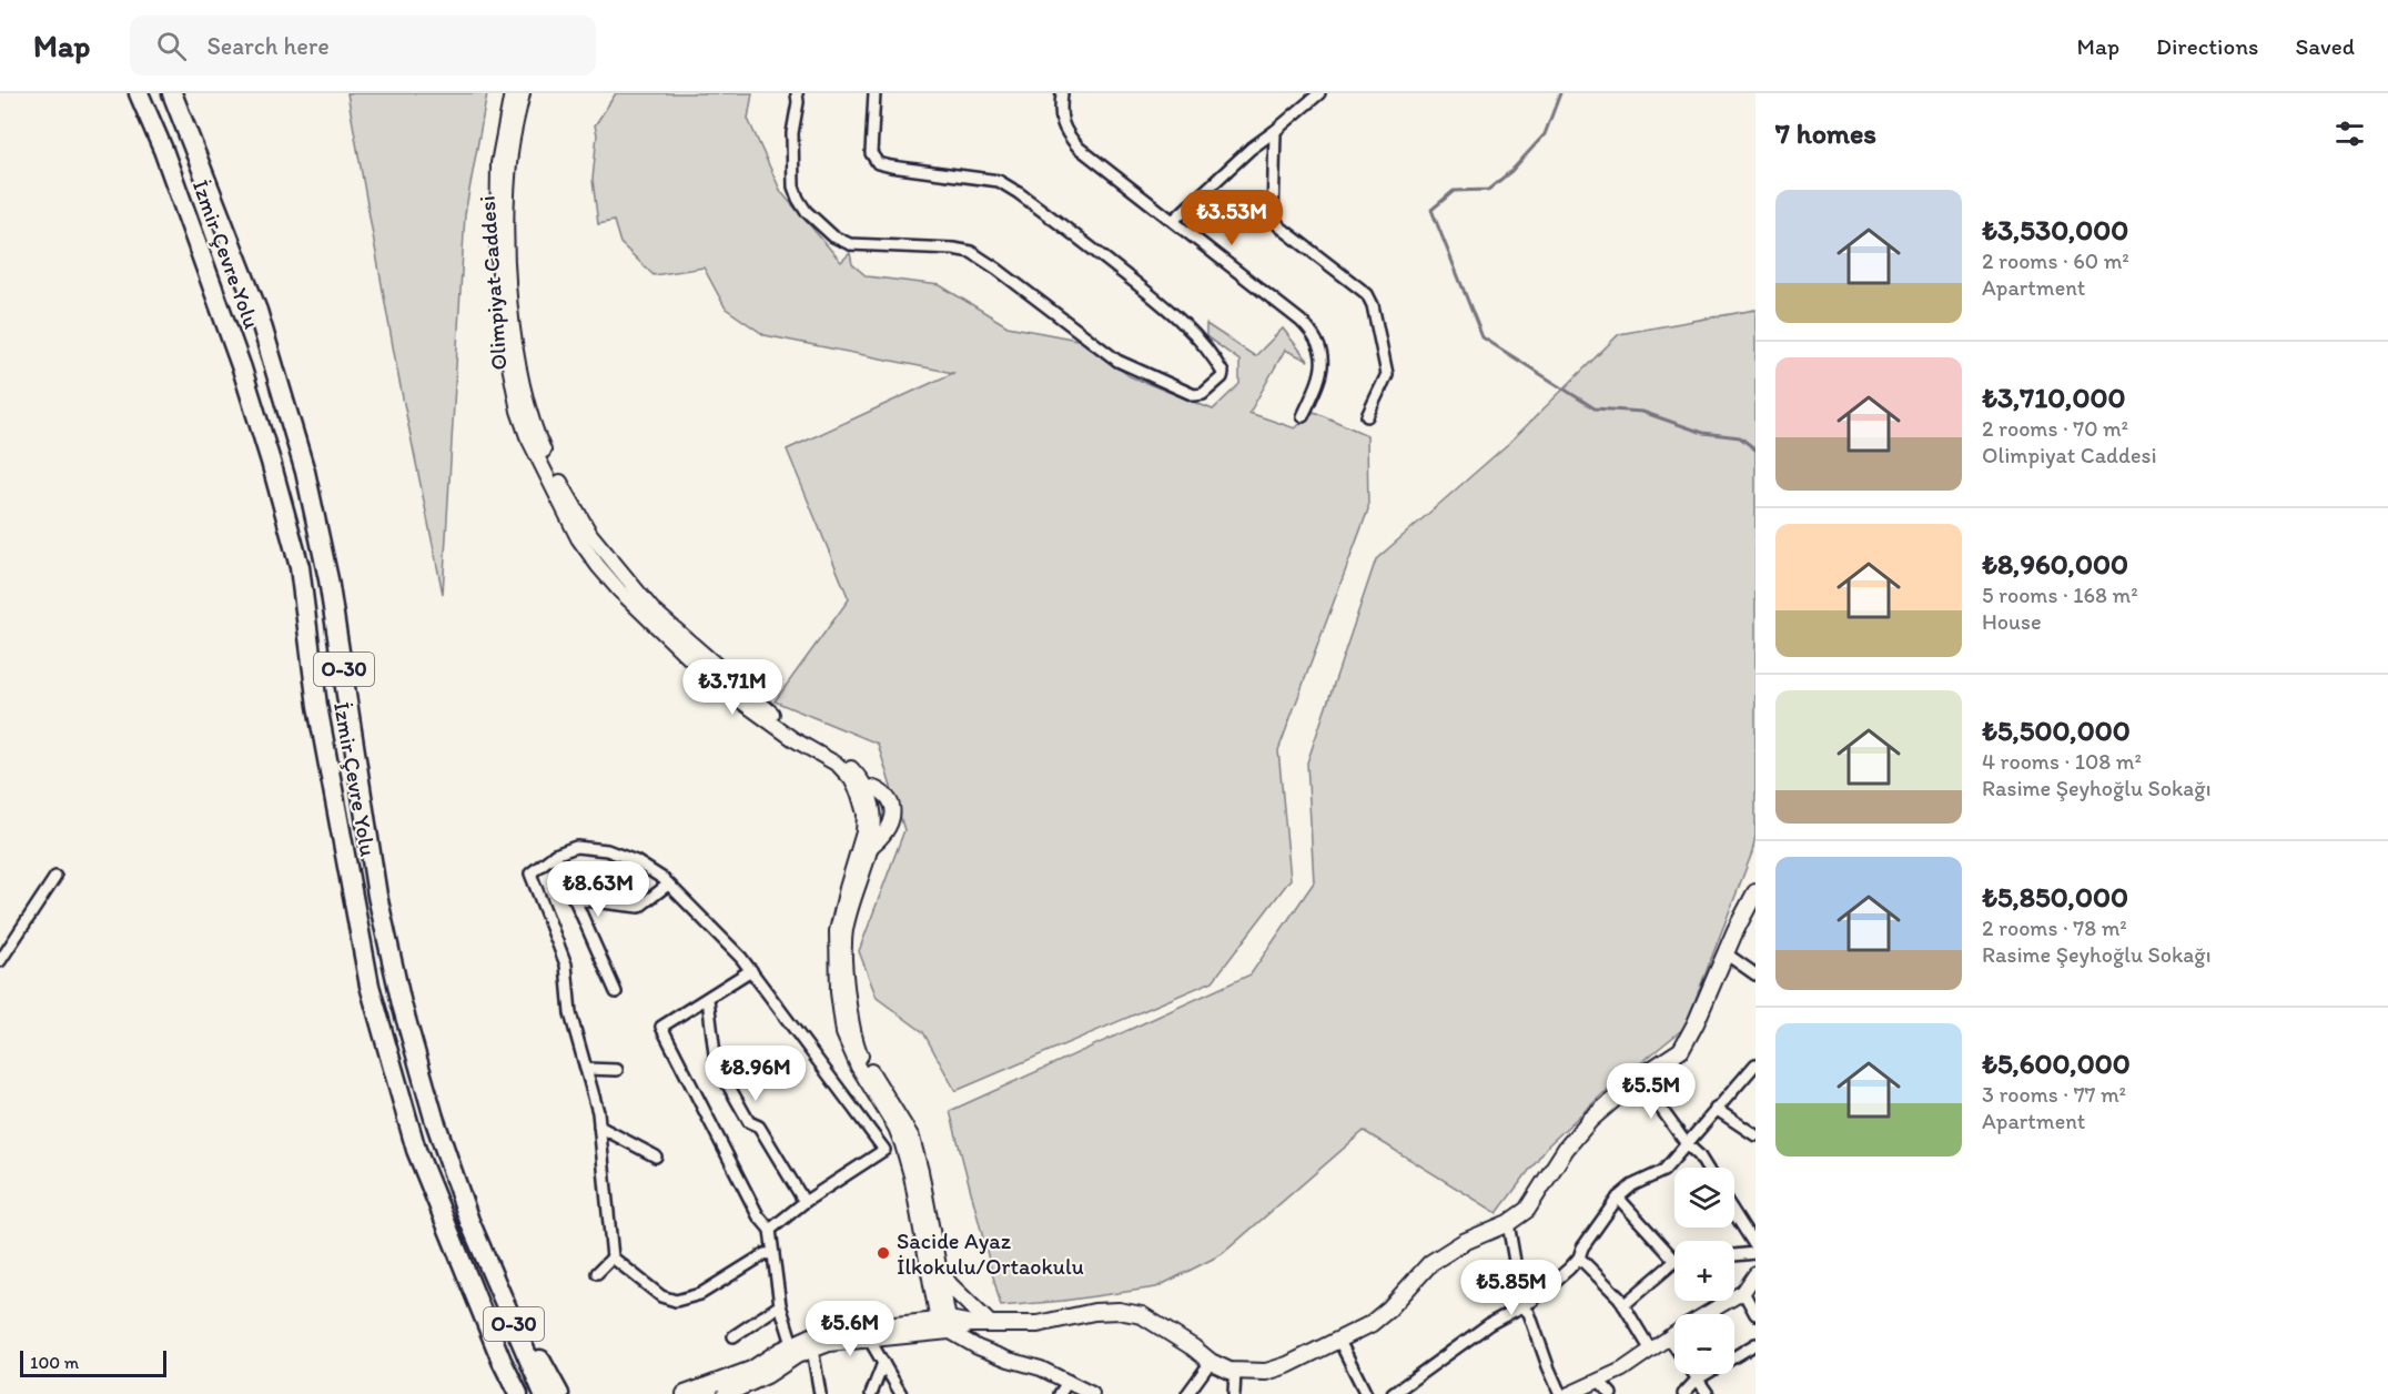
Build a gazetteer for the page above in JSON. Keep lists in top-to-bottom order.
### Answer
{
  "streets": {
    "highway": ["İzmir Çevre Yolu", "O-30"],
    "street": ["Olimpiyat Caddesi"]
  },
  "places": ["Sacide Ayaz İlkokulu/Ortaokulu"],
  "scale_bar": "100 m",
  "page": {
    "header": "Map",
    "search": "Search here",
    "nav": ["Map", "Directions", "Saved"],
    "heading": "7 homes",
    "list": [
      {
        "name": "₺3,530,000",
        "note": "2 rooms · 60 m² · Apartment"
      },
      {
        "name": "₺3,710,000",
        "note": "2 rooms · 70 m² · Olimpiyat Caddesi"
      },
      {
        "name": "₺8,960,000",
        "note": "5 rooms · 168 m² · House"
      },
      {
        "name": "₺5,500,000",
        "note": "4 rooms · 108 m² · Rasime Şeyhoğlu Sokağı"
      },
      {
        "name": "₺5,850,000",
        "note": "2 rooms · 78 m² · Rasime Şeyhoğlu Sokağı"
      },
      {
        "name": "₺5,600,000",
        "note": "3 rooms · 77 m² · Apartment"
      }
    ],
    "price": [
      "₺3.53M",
      "₺3.71M",
      "₺8.63M",
      "₺8.96M",
      "₺5.5M",
      "₺5.85M",
      "₺5.6M"
    ],
    "map_buttons": ["+", "−"],
    "scale": "100 m"
  }
}
